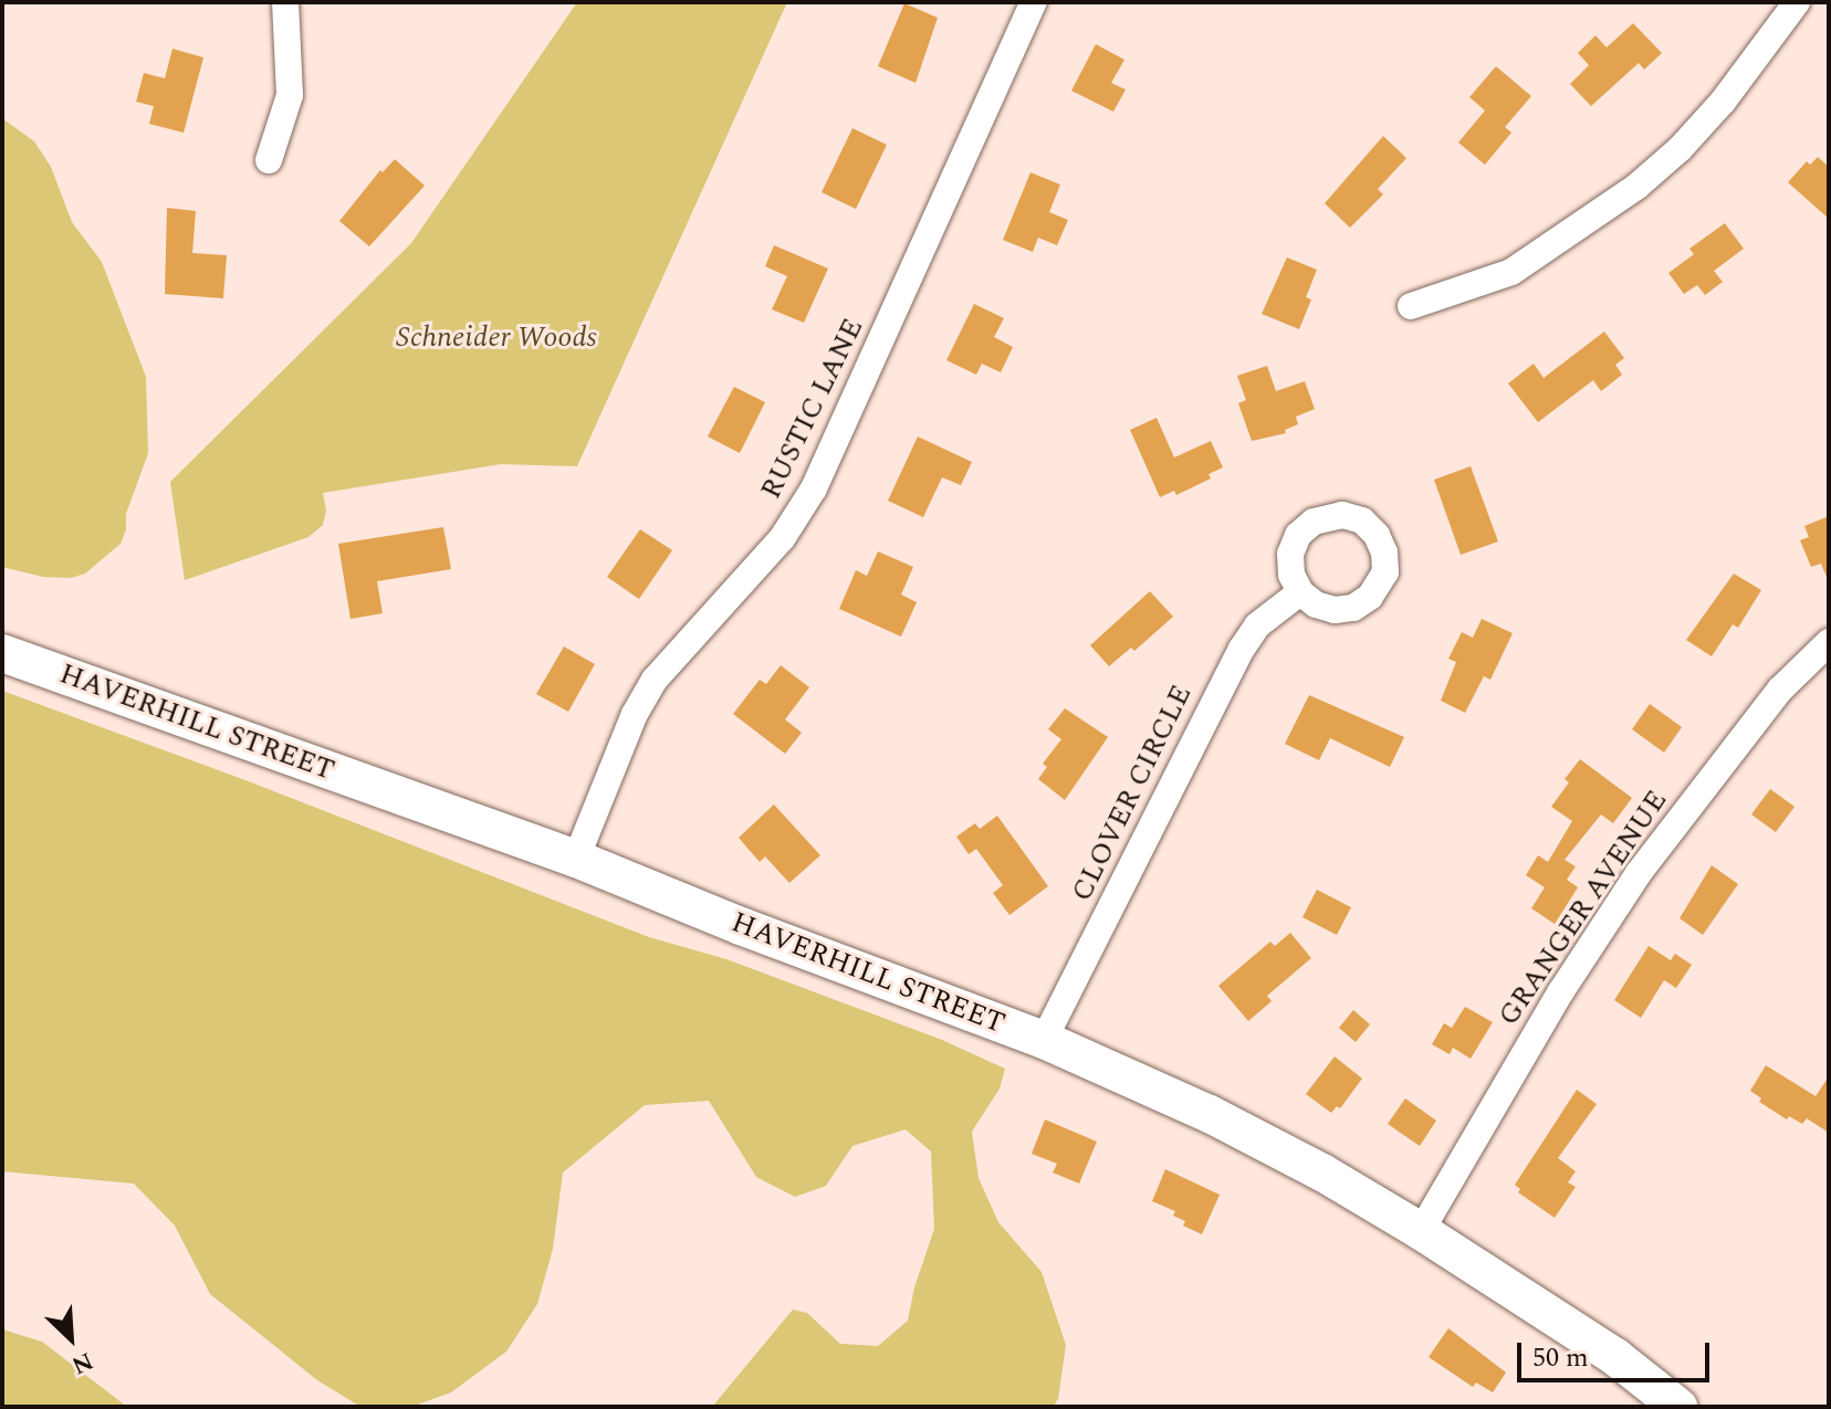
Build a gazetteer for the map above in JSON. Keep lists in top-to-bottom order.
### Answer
{
  "streets": {
    "street": [
      "RUSTIC LANE",
      "HAVERHILL STREET",
      "CLOVER CIRCLE",
      "GRANGER AVENUE"
    ]
  },
  "crossings": [
    ["RUSTIC LANE", "HAVERHILL STREET"],
    ["HAVERHILL STREET", "CLOVER CIRCLE"],
    ["HAVERHILL STREET", "GRANGER AVENUE"]
  ],
  "parks": ["Schneider Woods"],
  "scale_bar": "50 m",
  "north": "bottom right"
}
